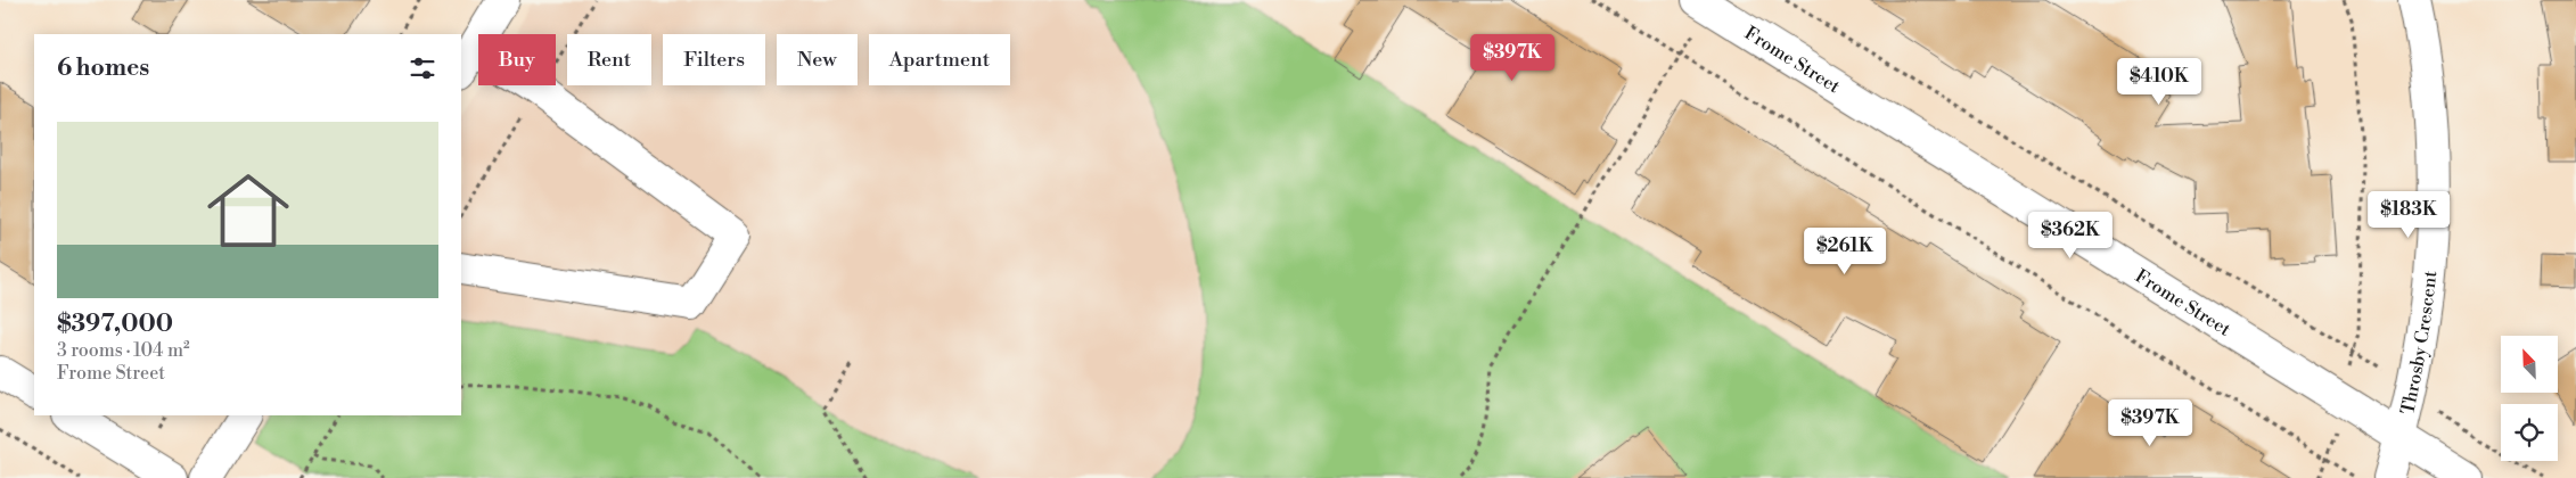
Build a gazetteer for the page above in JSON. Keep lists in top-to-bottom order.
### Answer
{
  "streets": {
    "street": ["Frome Street", "Throsby Crescent"]
  },
  "crossings": [
    ["Frome Street", "Throsby Crescent"]
  ],
  "north": "top left",
  "page": {
    "price": [
      "$397K",
      "$410K",
      "$183K",
      "$362K",
      "$261K",
      "$397K"
    ],
    "chip": [
      "Buy",
      "Rent",
      "Filters",
      "New",
      "Apartment"
    ],
    "heading": "6 homes",
    "list": [
      {
        "name": "$397,000",
        "note": "3 rooms · 104 m² · Frome Street"
      }
    ]
  }
}
